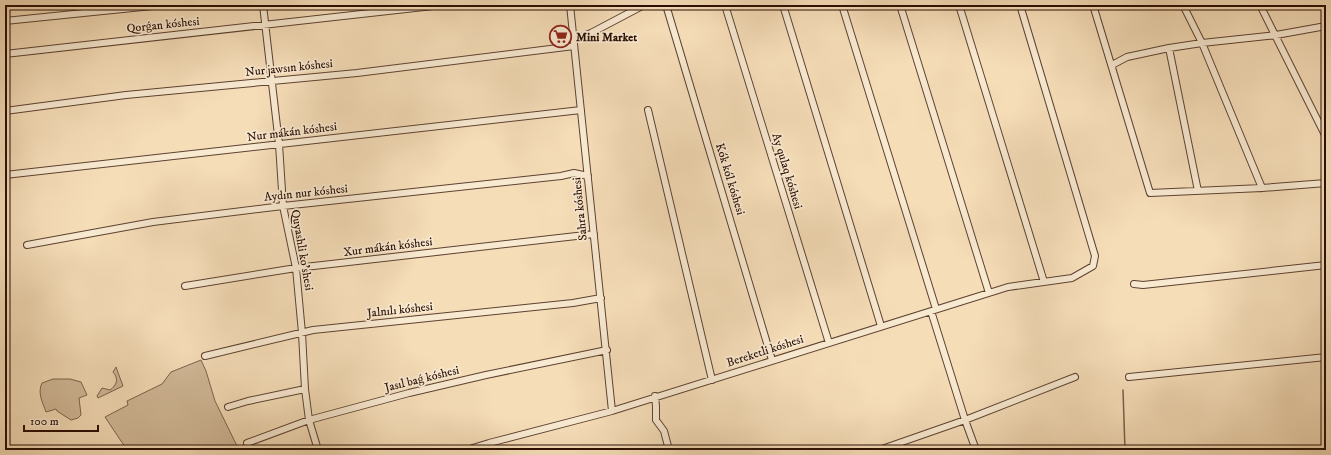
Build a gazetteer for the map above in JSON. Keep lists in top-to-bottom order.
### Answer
{
  "streets": {
    "street": [
      "Qorǵan kóshesi",
      "Nur jawsın kóshesi",
      "Nur mákán kóshesi",
      "Ay qulaq kóshesi",
      "Kók kól kóshesi",
      "Aydın nur kóshesi",
      "Sahra kóshesi",
      "Xur mákán kóshesi",
      "Quyashli ko'shesi",
      "Jalnılı kóshesi",
      "Bereketli kóshesi",
      "Jasıl baǵ kóshesi"
    ]
  },
  "crossings": [
    ["Qorǵan kóshesi", "Quyashli ko'shesi"],
    ["Nur jawsın kóshesi", "Sahra kóshesi"],
    ["Nur jawsın kóshesi", "Quyashli ko'shesi"],
    ["Nur mákán kóshesi", "Sahra kóshesi"],
    ["Nur mákán kóshesi", "Quyashli ko'shesi"],
    ["Ay qulaq kóshesi", "Bereketli kóshesi"],
    ["Kók kól kóshesi", "Bereketli kóshesi"],
    ["Aydın nur kóshesi", "Sahra kóshesi"],
    ["Aydın nur kóshesi", "Quyashli ko'shesi"],
    ["Sahra kóshesi", "Xur mákán kóshesi"],
    ["Sahra kóshesi", "Jalnılı kóshesi"],
    ["Sahra kóshesi", "Bereketli kóshesi"],
    ["Sahra kóshesi", "Jasıl baǵ kóshesi"],
    ["Xur mákán kóshesi", "Quyashli ko'shesi"],
    ["Quyashli ko'shesi", "Jalnılı kóshesi"],
    ["Quyashli ko'shesi", "Jasıl baǵ kóshesi"]
  ],
  "places": {
    "supermarket": ["Mini Market"]
  },
  "scale_bar": "100 m"
}
